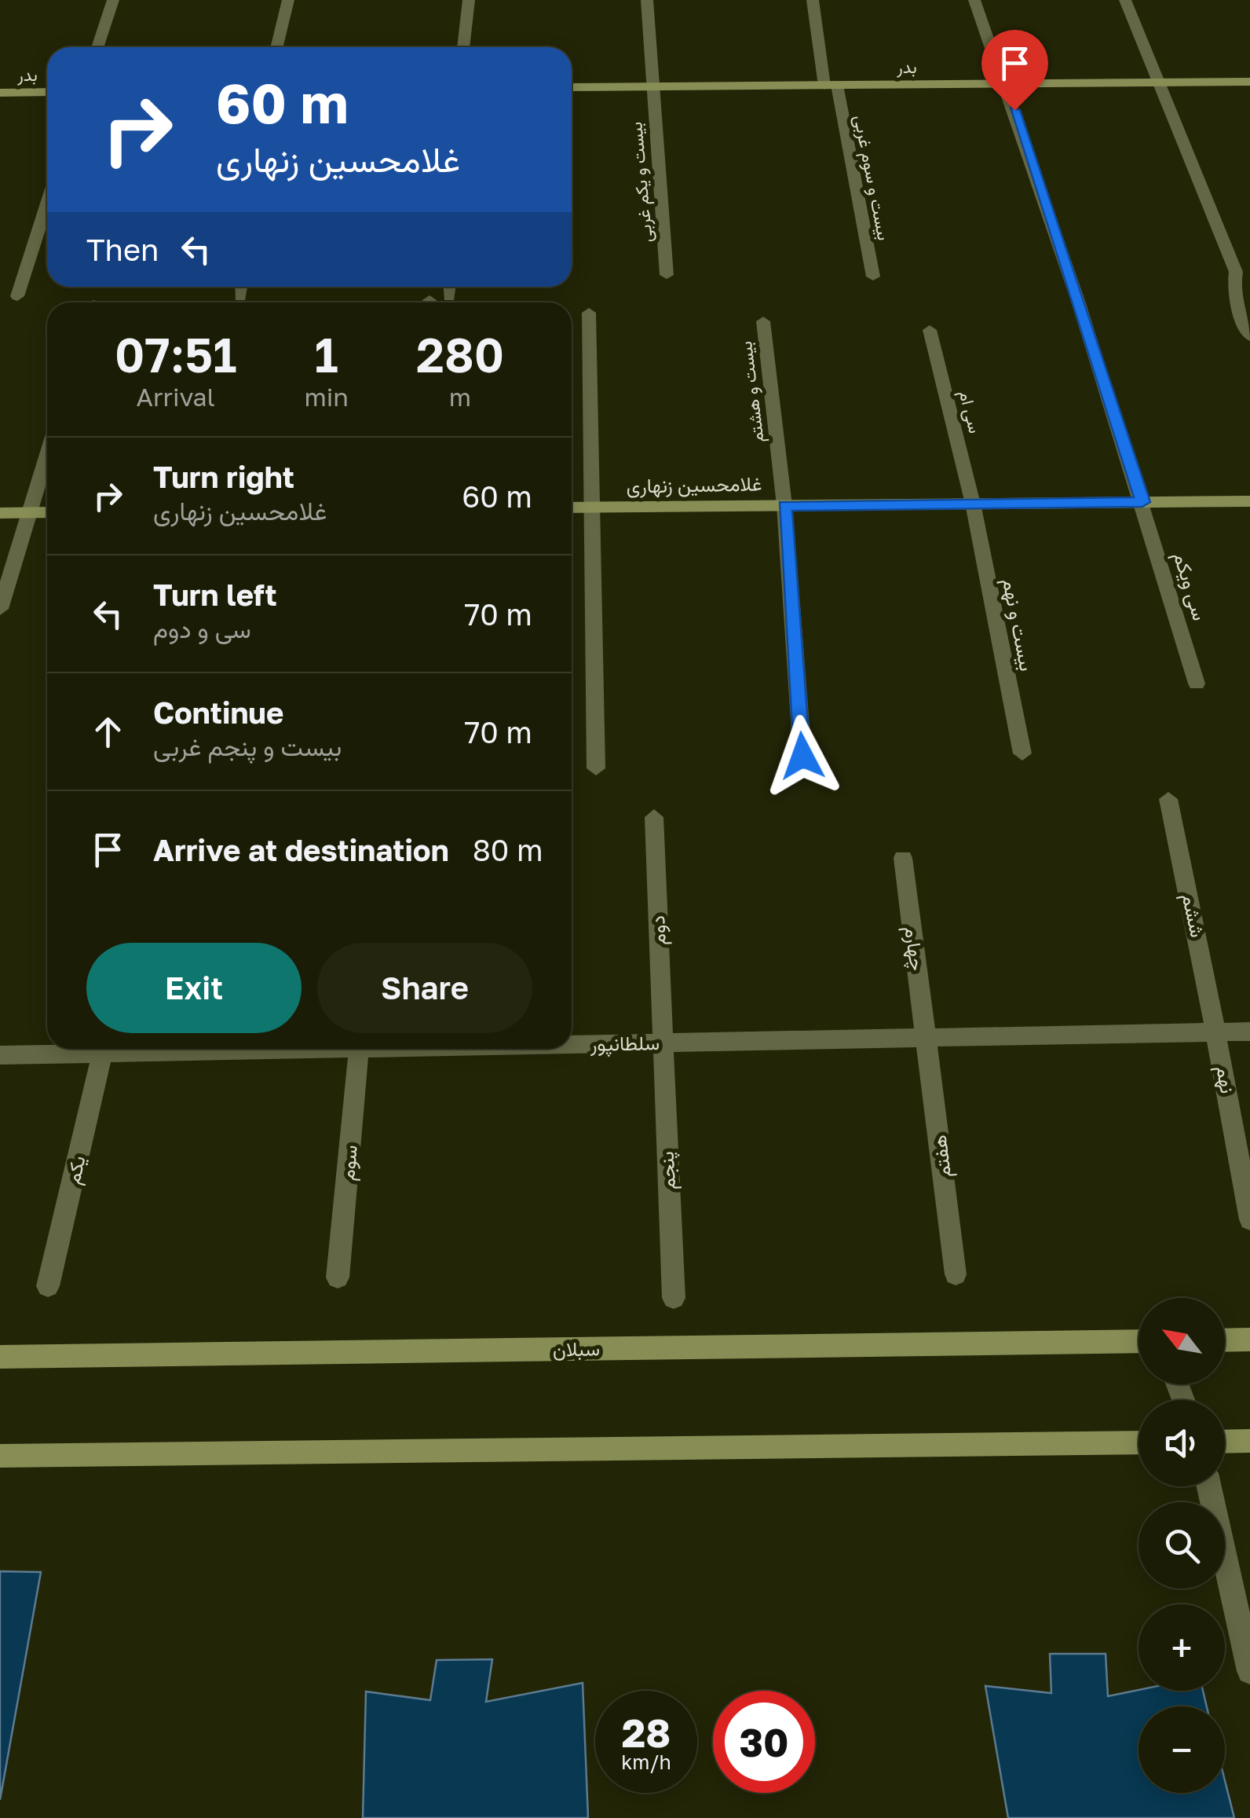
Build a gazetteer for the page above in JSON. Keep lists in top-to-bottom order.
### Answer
{
  "streets": {
    "street": [
      "بدر",
      "بیست و سوم غربی",
      "بیست و یکم غربی",
      "بیست و هشتم",
      "سی ام",
      "غلامحسین زنهاری",
      "سی ویکم",
      "بیست و نهم",
      "ششم",
      "دوم",
      "چهارم",
      "سلطانپور",
      "نهم",
      "هفتم",
      "سوم",
      "یکم",
      "پنجم",
      "سبلان"
    ]
  },
  "crossings": [
    ["بدر", "بیست و سوم غربی"],
    ["بدر", "بیست و یکم غربی"],
    ["بدر", "سی ویکم"],
    ["بیست و هشتم", "غلامحسین زنهاری"],
    ["سی ام", "غلامحسین زنهاری"],
    ["سی ام", "بیست و نهم"],
    ["غلامحسین زنهاری", "سی ویکم"],
    ["غلامحسین زنهاری", "بیست و نهم"],
    ["ششم", "سلطانپور"],
    ["ششم", "نهم"],
    ["دوم", "سلطانپور"],
    ["دوم", "پنجم"],
    ["چهارم", "سلطانپور"],
    ["چهارم", "هفتم"],
    ["سلطانپور", "نهم"],
    ["سلطانپور", "هفتم"],
    ["سلطانپور", "پنجم"]
  ],
  "north": "top left",
  "page": {
    "turn": ["60 m", "غلامحسین زنهاری"],
    "then": "Then",
    "eta": [
      "07:51",
      "Arrival",
      "1",
      "min",
      "280",
      "m"
    ],
    "list": [
      {
        "name": "Turn right",
        "note": "غلامحسین زنهاری",
        "value": "60 m"
      },
      {
        "name": "Turn left",
        "note": "سی و دوم",
        "value": "70 m"
      },
      {
        "name": "Continue",
        "note": "بیست و پنجم غربی",
        "value": "70 m"
      },
      {
        "name": "Arrive at destination",
        "value": "80 m"
      }
    ],
    "buttons": ["Exit", "Share"],
    "map_buttons": ["+", "−"],
    "speed": "28 km/h",
    "limit": "30"
  }
}
